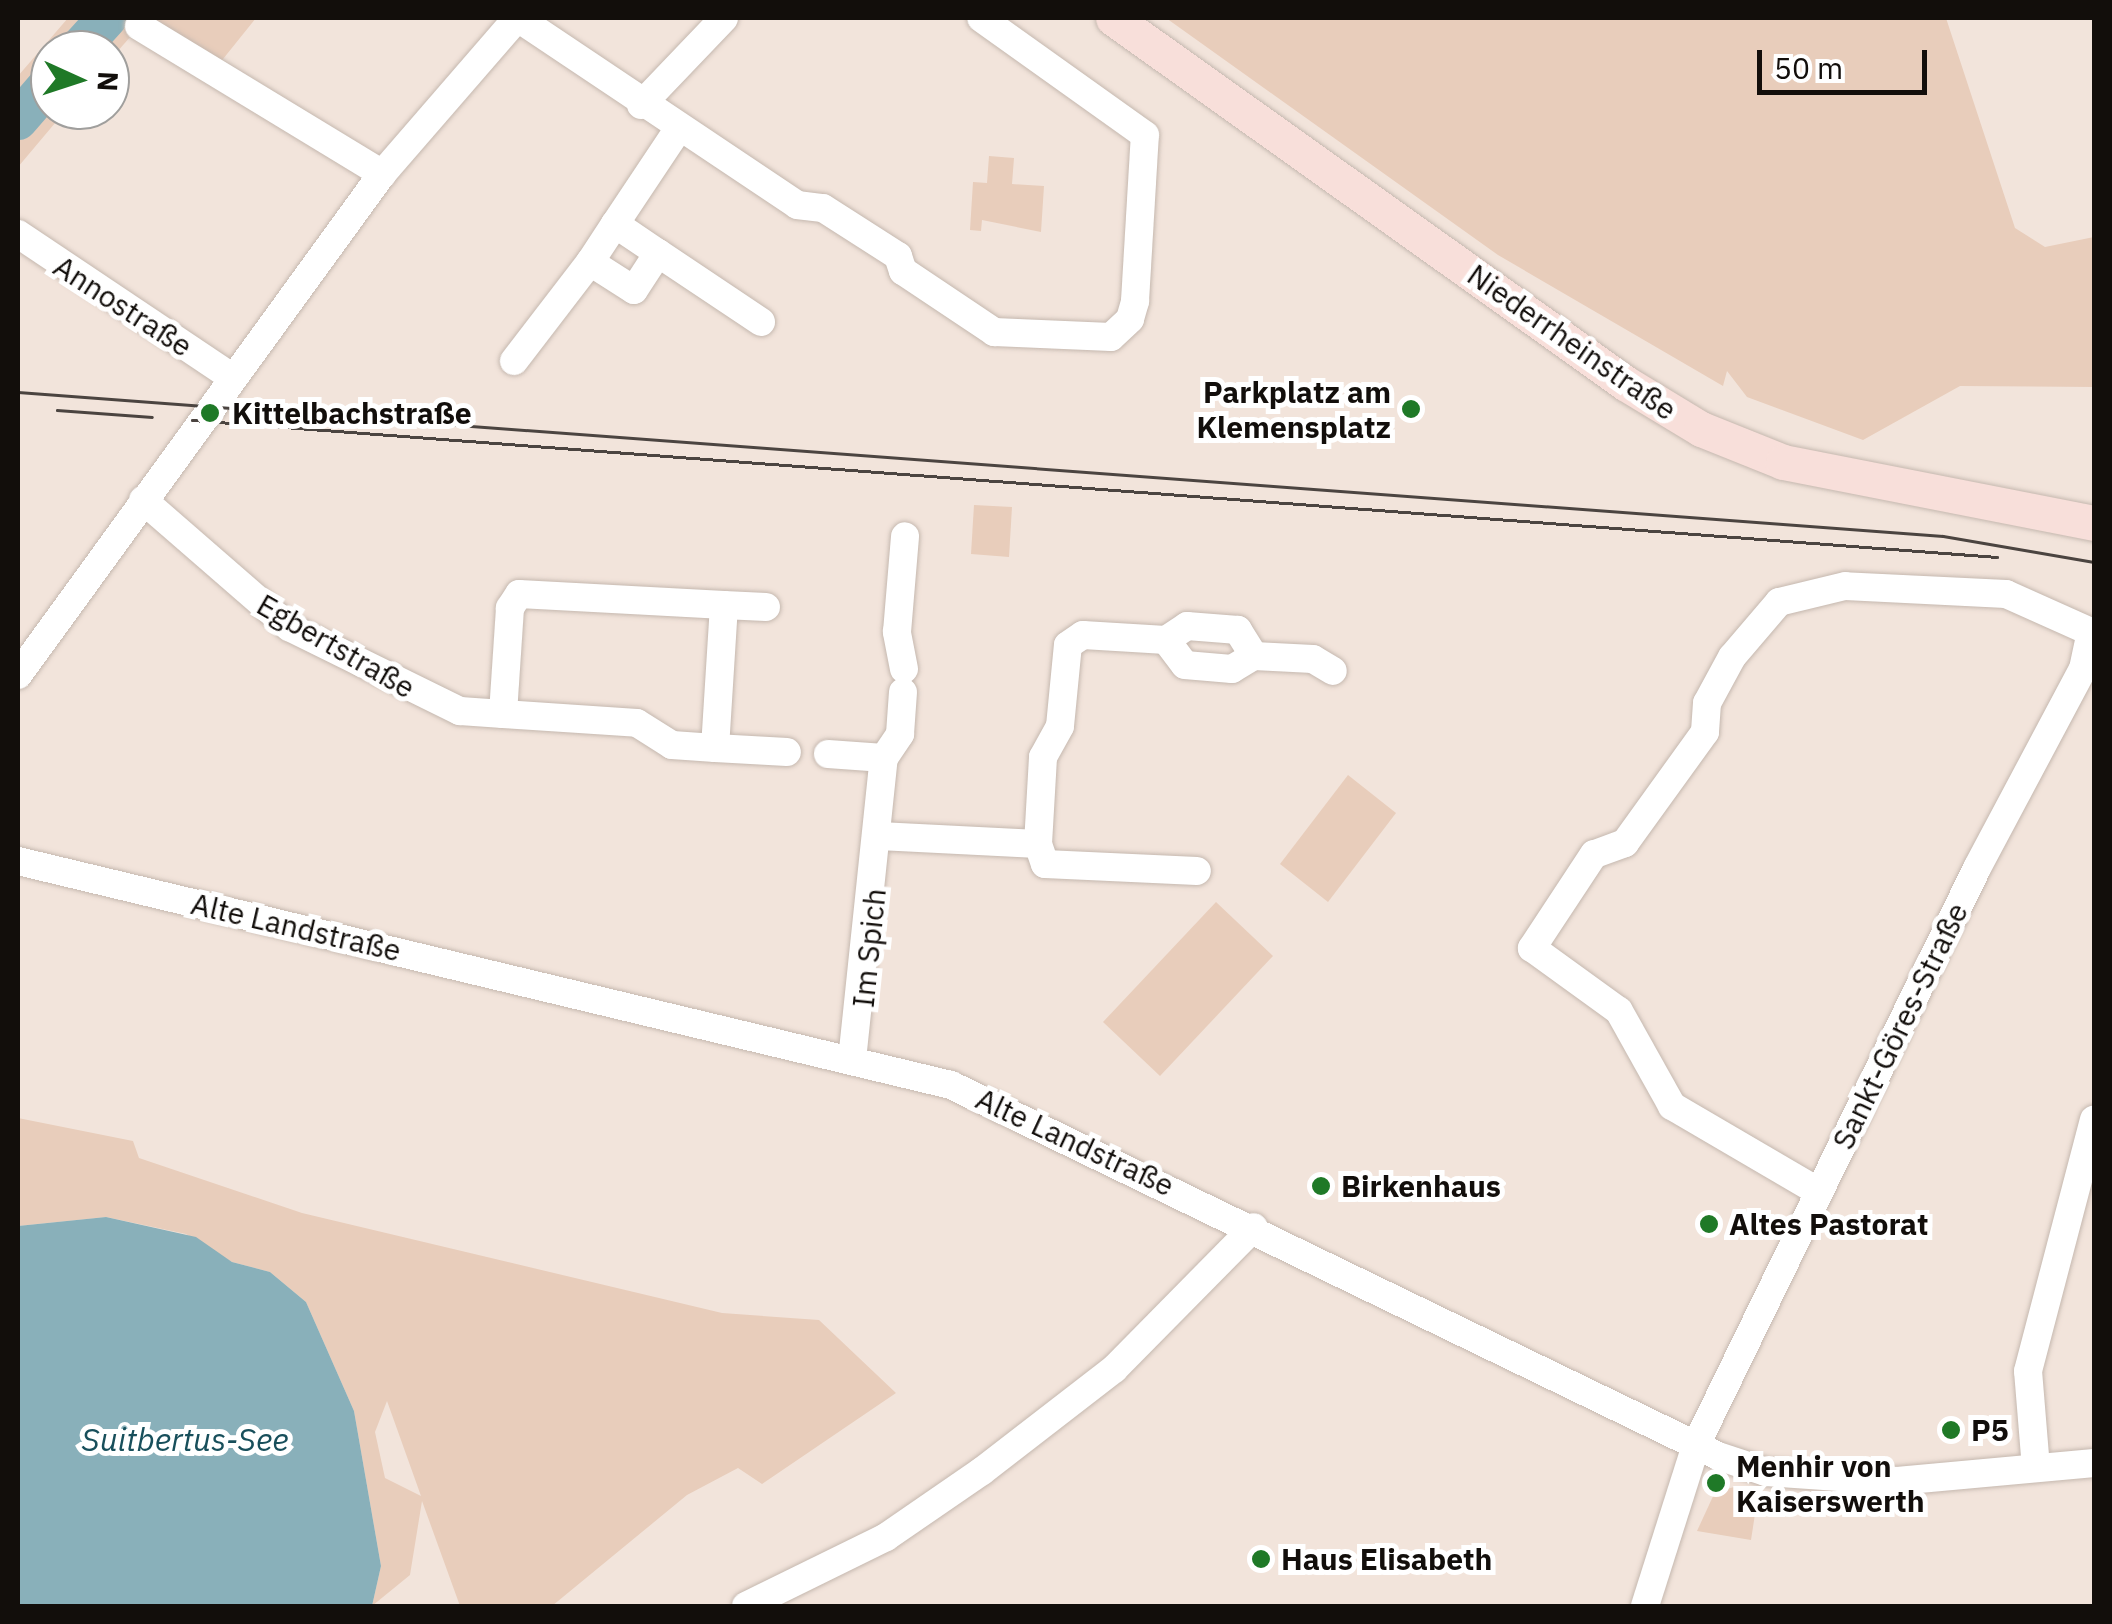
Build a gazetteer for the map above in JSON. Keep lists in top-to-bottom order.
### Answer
{
  "streets": {
    "main road": ["Niederrheinstraße"],
    "street": [
      "Annostraße",
      "Egbertstraße",
      "Alte Landstraße",
      "Im Spich",
      "Sankt-Göres-Straße"
    ]
  },
  "crossings": [
    ["Alte Landstraße", "Im Spich"],
    ["Alte Landstraße", "Sankt-Göres-Straße"]
  ],
  "water": ["Suitbertus-See"],
  "places": [
    "Parkplatz am Klemensplatz",
    "Kittelbachstraße",
    "Birkenhaus",
    "Altes Pastorat",
    "P5",
    "Menhir von Kaiserswerth",
    "Haus Elisabeth"
  ],
  "scale_bar": "50 m",
  "north": "right"
}
